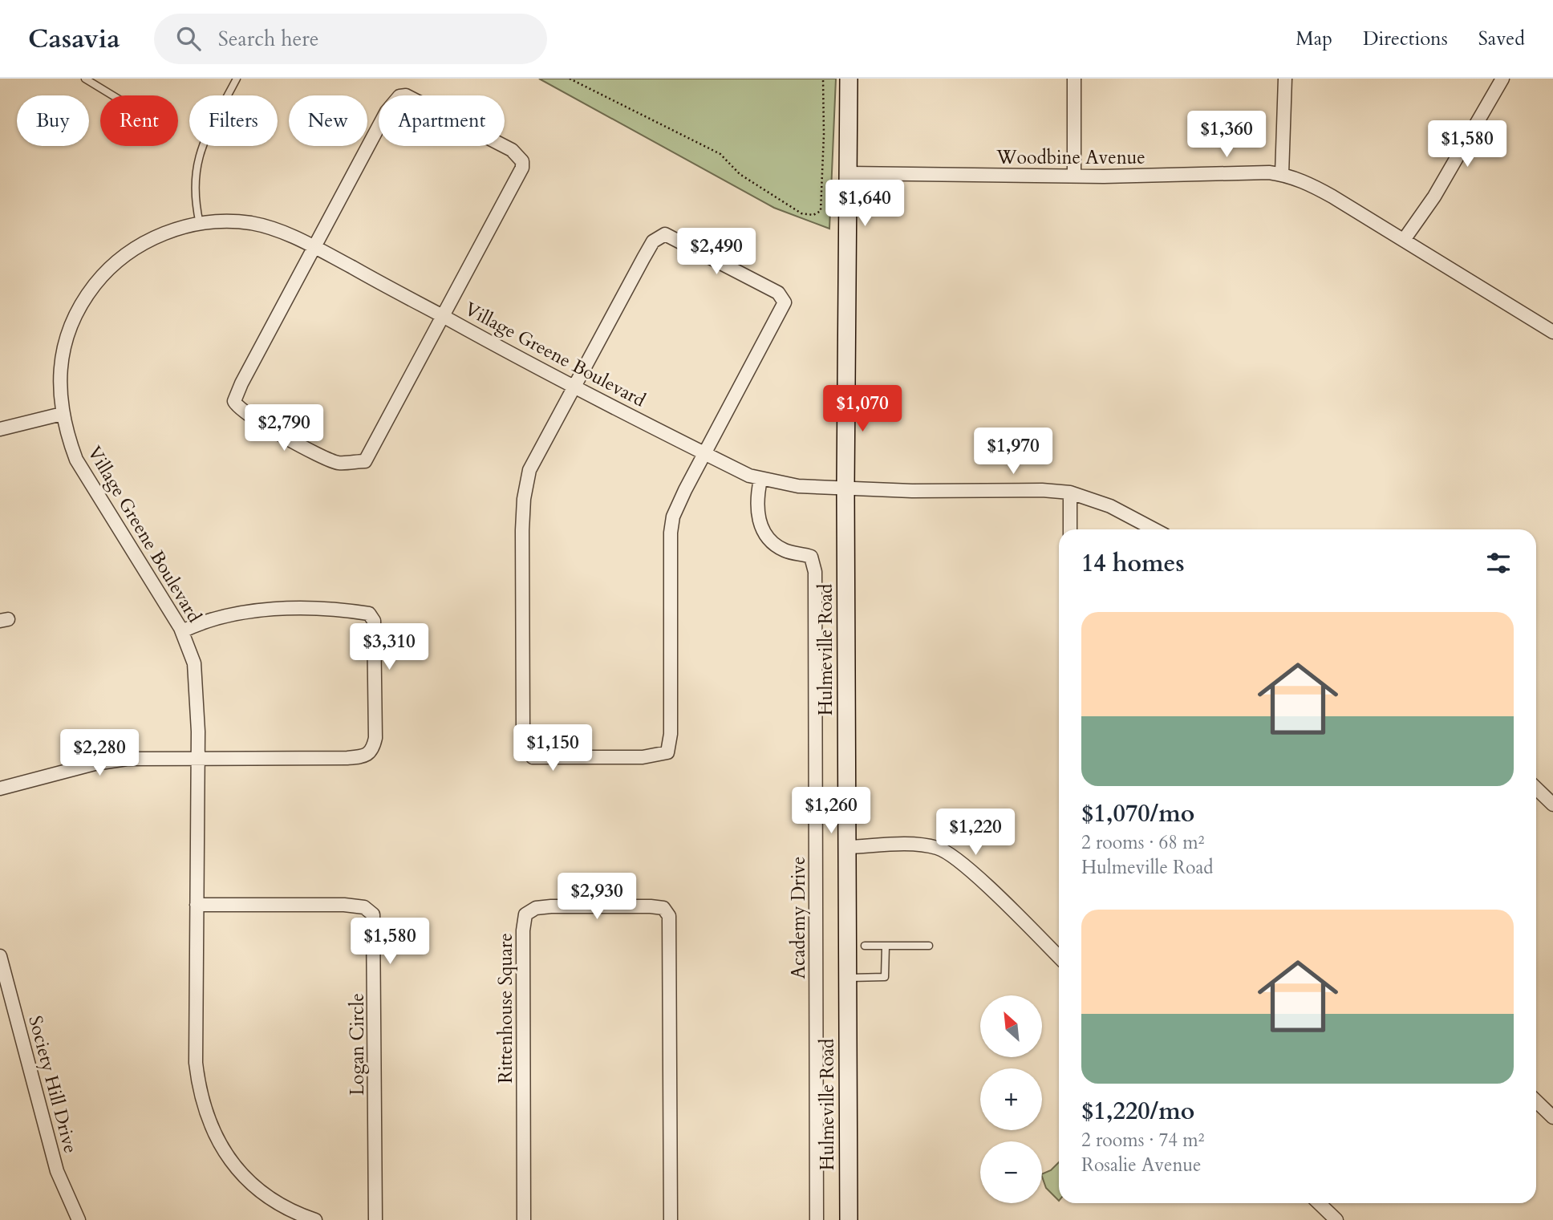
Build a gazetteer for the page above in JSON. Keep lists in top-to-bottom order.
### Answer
{
  "streets": {
    "main road": ["Hulmeville Road"],
    "street": [
      "Woodbine Avenue",
      "Village Greene Boulevard",
      "Academy Drive",
      "Rittenhouse Square",
      "Logan Circle",
      "Society Hill Drive"
    ]
  },
  "crossings": [
    ["Woodbine Avenue", "Hulmeville Road"],
    ["Village Greene Boulevard", "Hulmeville Road"],
    ["Village Greene Boulevard", "Academy Drive"],
    ["Village Greene Boulevard", "Logan Circle"]
  ],
  "north": "top left",
  "page": {
    "header": "Casavia",
    "search": "Search here",
    "nav": ["Map", "Directions", "Saved"],
    "chip": [
      "Buy",
      "Rent",
      "Filters",
      "New",
      "Apartment"
    ],
    "price": [
      "$1,360",
      "$1,580",
      "$1,640",
      "$2,490",
      "$1,070",
      "$2,790",
      "$1,970",
      "$3,310",
      "$1,150",
      "$2,280",
      "$1,260",
      "$1,220",
      "$2,930",
      "$1,580"
    ],
    "heading": "14 homes",
    "list": [
      {
        "name": "$1,070/mo",
        "note": "2 rooms · 68 m² · Hulmeville Road"
      },
      {
        "name": "$1,220/mo",
        "note": "2 rooms · 74 m² · Rosalie Avenue"
      }
    ],
    "map_buttons": ["+", "−"]
  }
}
